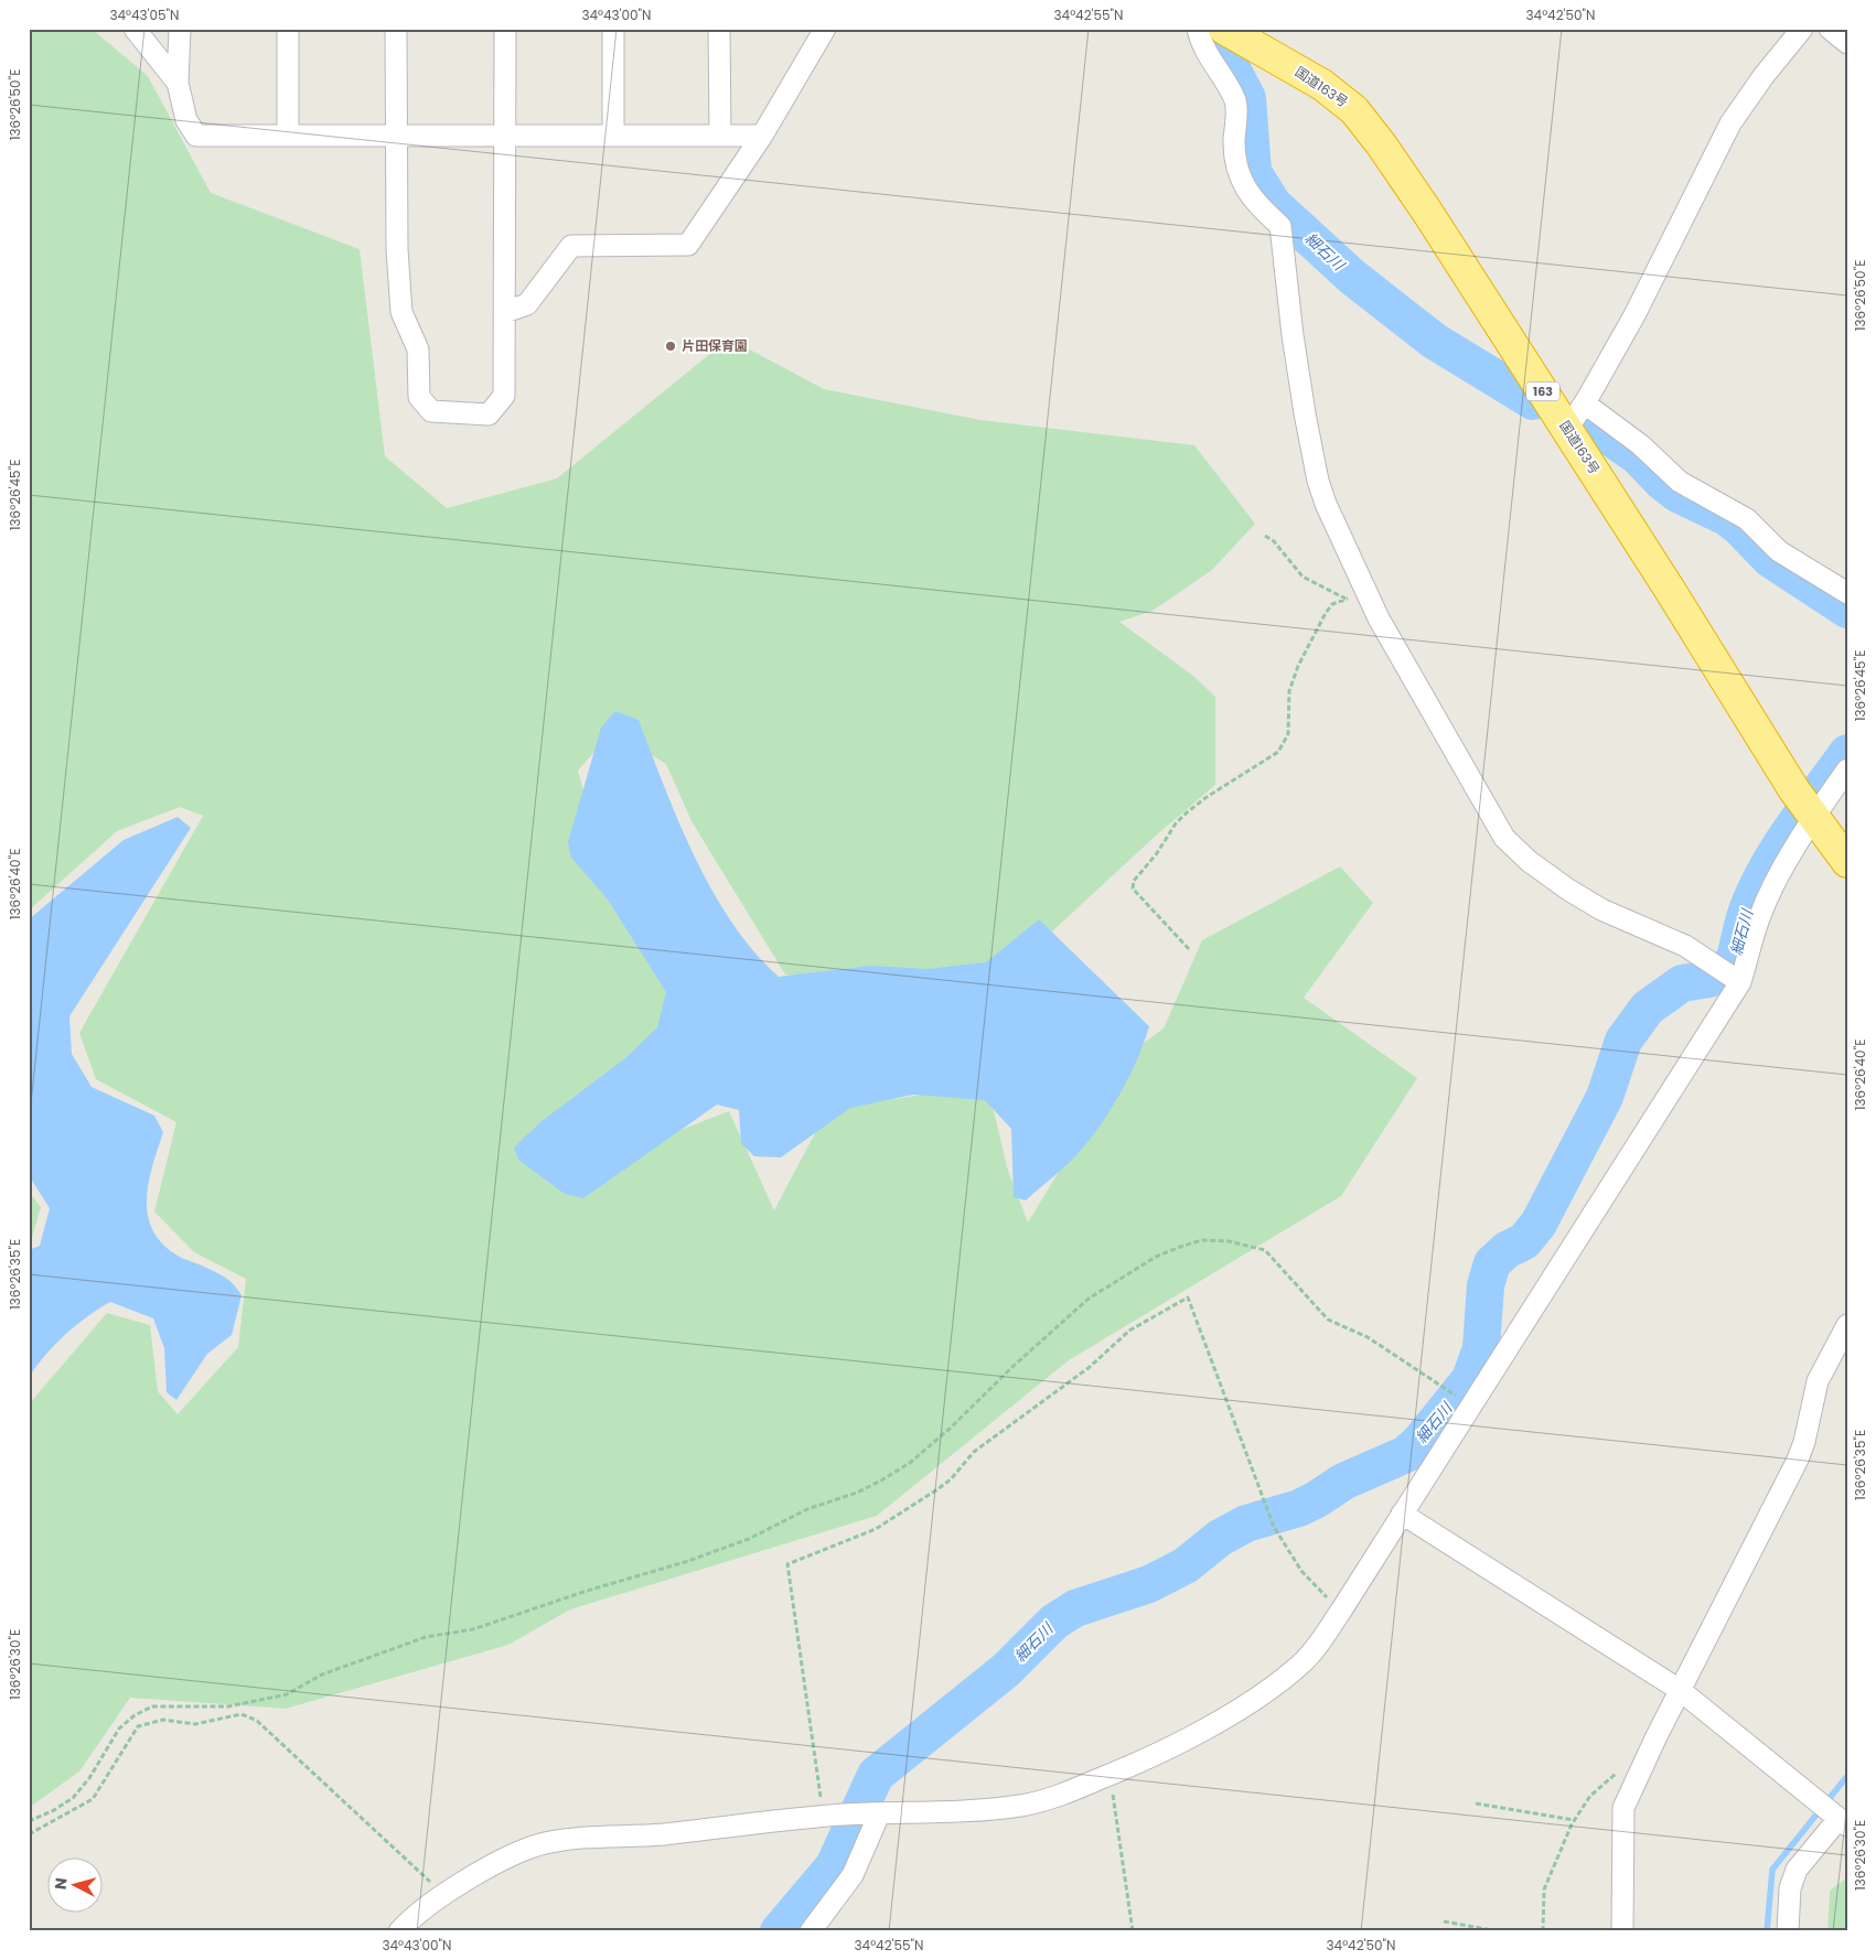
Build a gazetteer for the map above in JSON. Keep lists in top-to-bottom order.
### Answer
{
  "streets": {
    "highway": ["国道163号", "163"]
  },
  "water": ["細石川"],
  "places": ["片田保育園"],
  "north": "left",
  "coordinates": [
    "34°43'05\"N",
    "34°43'00\"N",
    "34°42'55\"N",
    "34°42'50\"N",
    "136°26'50\"E",
    "136°26'45\"E",
    "136°26'40\"E",
    "136°26'35\"E",
    "136°26'30\"E"
  ]
}
